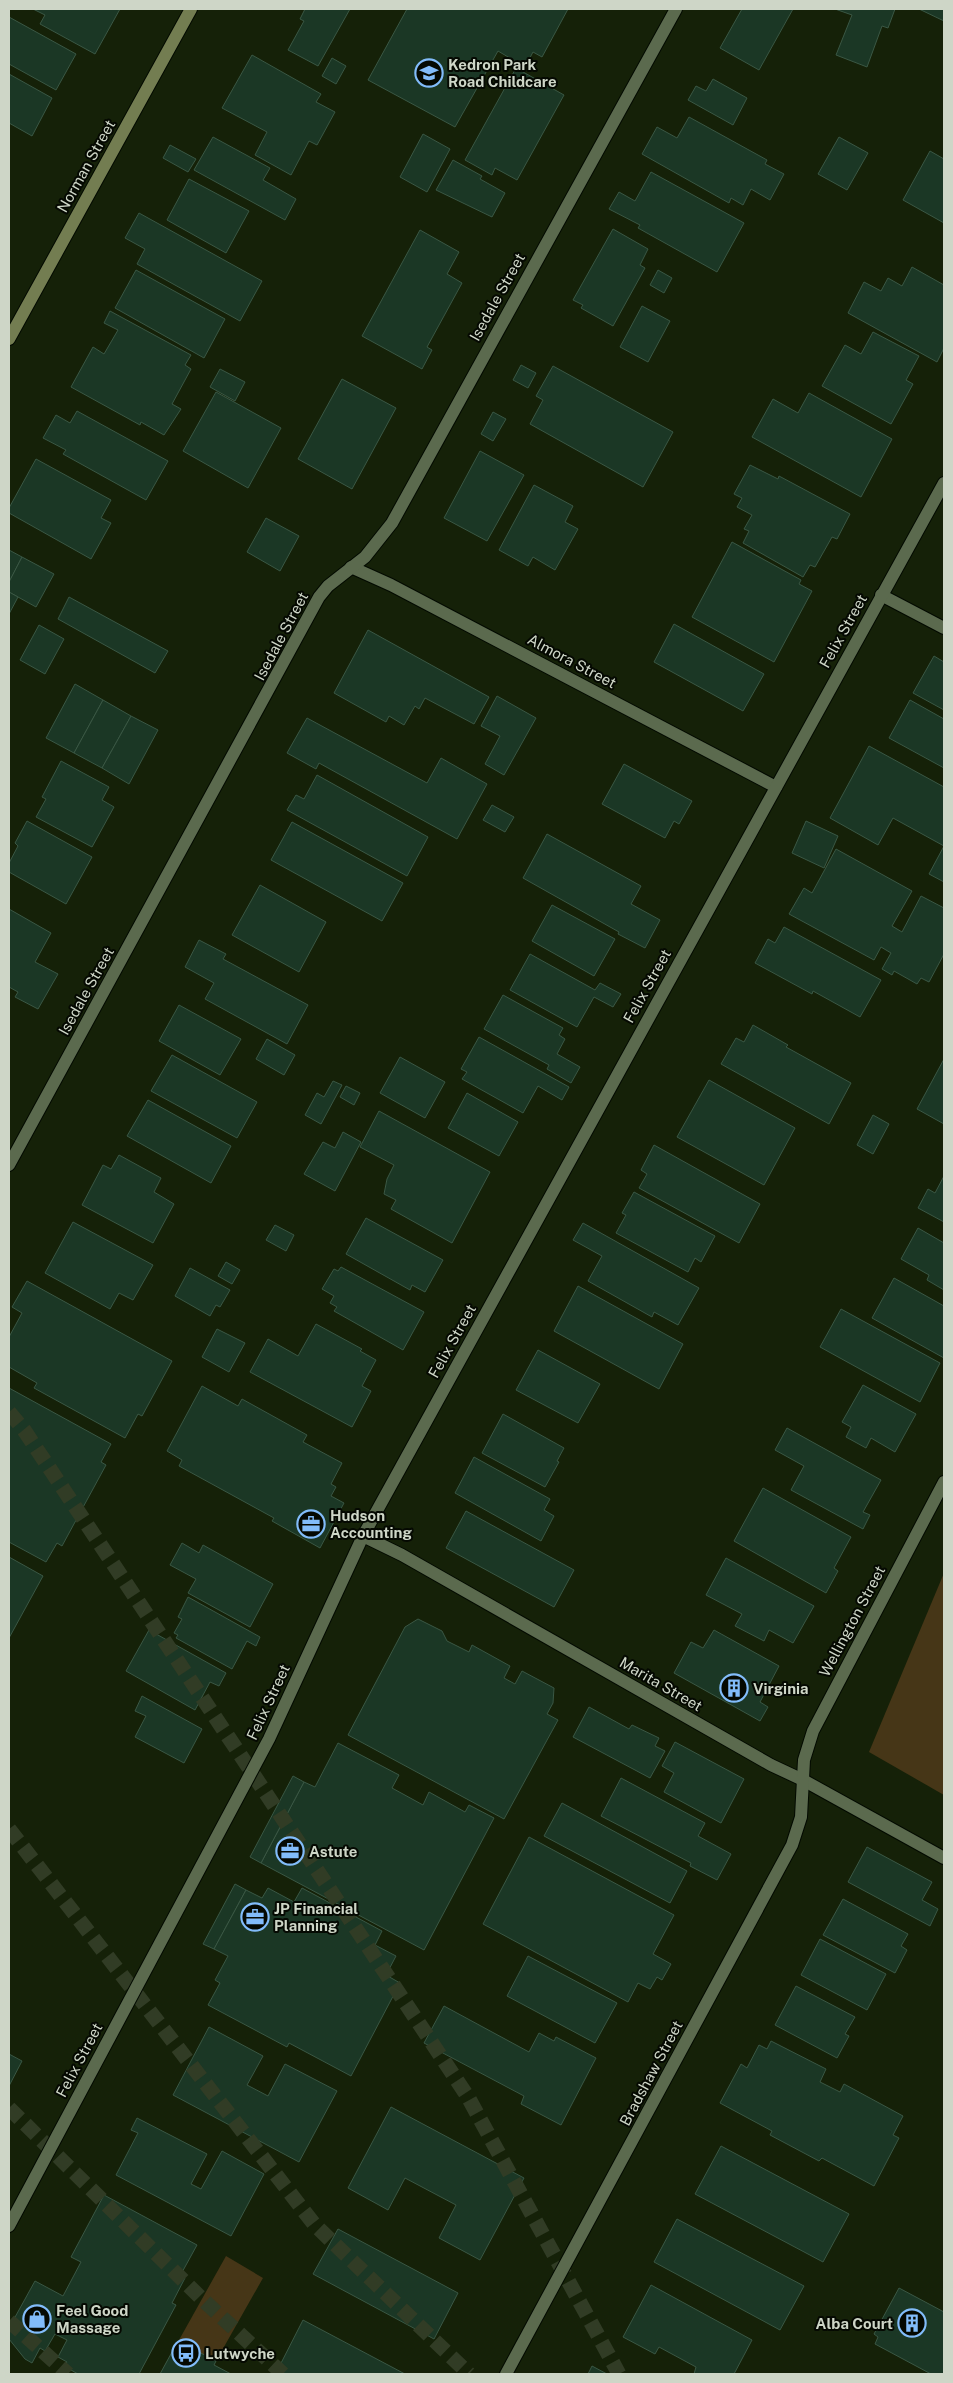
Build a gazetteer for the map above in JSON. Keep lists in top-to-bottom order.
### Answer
{
  "streets": {
    "street": [
      "Norman Street",
      "Isedale Street",
      "Felix Street",
      "Almora Street",
      "Wellington Street",
      "Marita Street",
      "Bradshaw Street"
    ]
  },
  "crossings": [
    ["Isedale Street", "Almora Street"],
    ["Felix Street", "Almora Street"],
    ["Felix Street", "Marita Street"],
    ["Wellington Street", "Marita Street"],
    ["Wellington Street", "Bradshaw Street"],
    ["Marita Street", "Bradshaw Street"]
  ],
  "places": {
    "school or university": ["Kedron Park Road Childcare"],
    "office": ["Hudson Accounting", "Astute", "JP Financial Planning"],
    "building": ["Virginia", "Alba Court"],
    "shop": ["Feel Good Massage"],
    "bus stop": ["Lutwyche"]
  }
}
